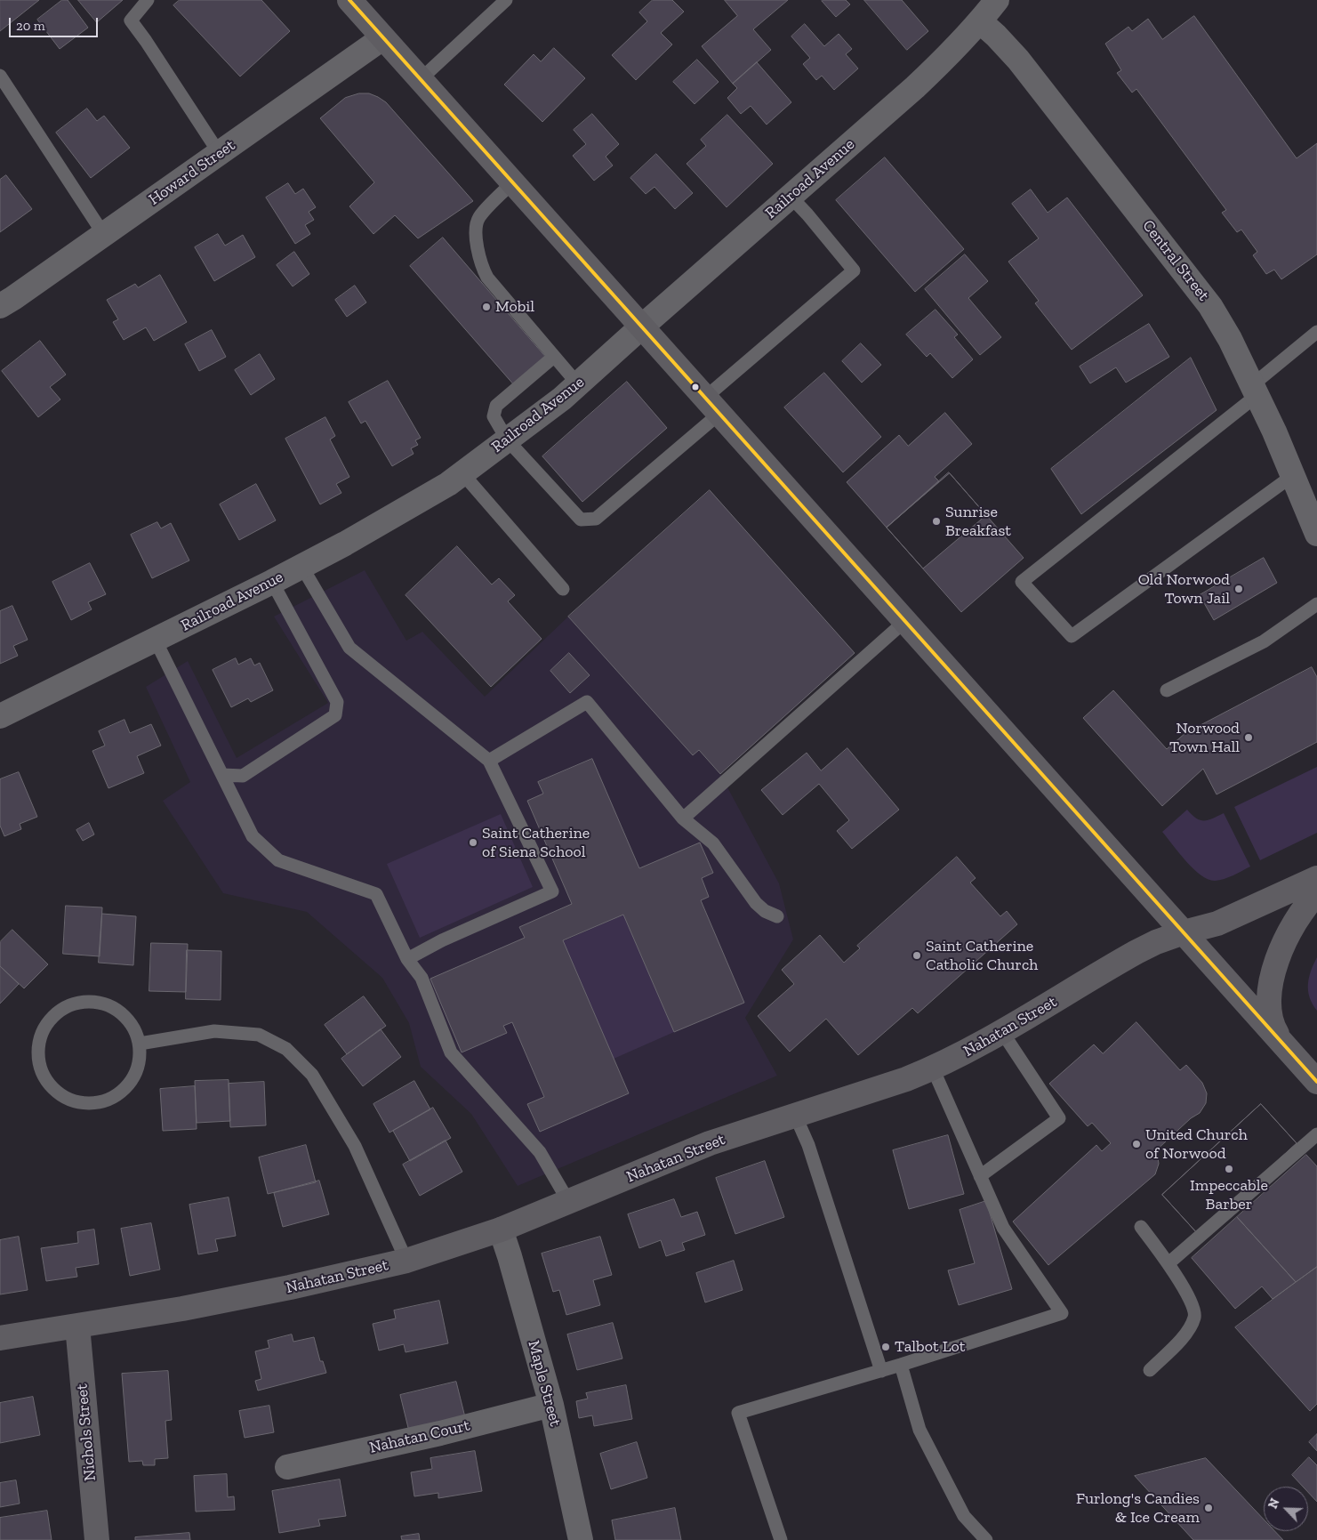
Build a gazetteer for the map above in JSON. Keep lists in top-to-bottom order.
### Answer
{
  "streets": {
    "main road": ["Nahatan Street", "Nichols Street"],
    "street": [
      "Howard Street",
      "Railroad Avenue",
      "Central Street",
      "Maple Street",
      "Nahatan Court"
    ]
  },
  "crossings": [
    ["Railroad Avenue", "Central Street"],
    ["Nahatan Street", "Maple Street"],
    ["Nahatan Street", "Nichols Street"],
    ["Maple Street", "Nahatan Court"]
  ],
  "places": [
    "Mobil",
    "Sunrise Breakfast",
    "Old Norwood Town Jail",
    "Norwood Town Hall",
    "Saint Catherine of Siena School",
    "Saint Catherine Catholic Church",
    "United Church of Norwood",
    "Impeccable Barber",
    "Talbot Lot",
    "Furlong's Candies & Ice Cream"
  ],
  "scale_bar": "20 m",
  "north": "top left"
}
